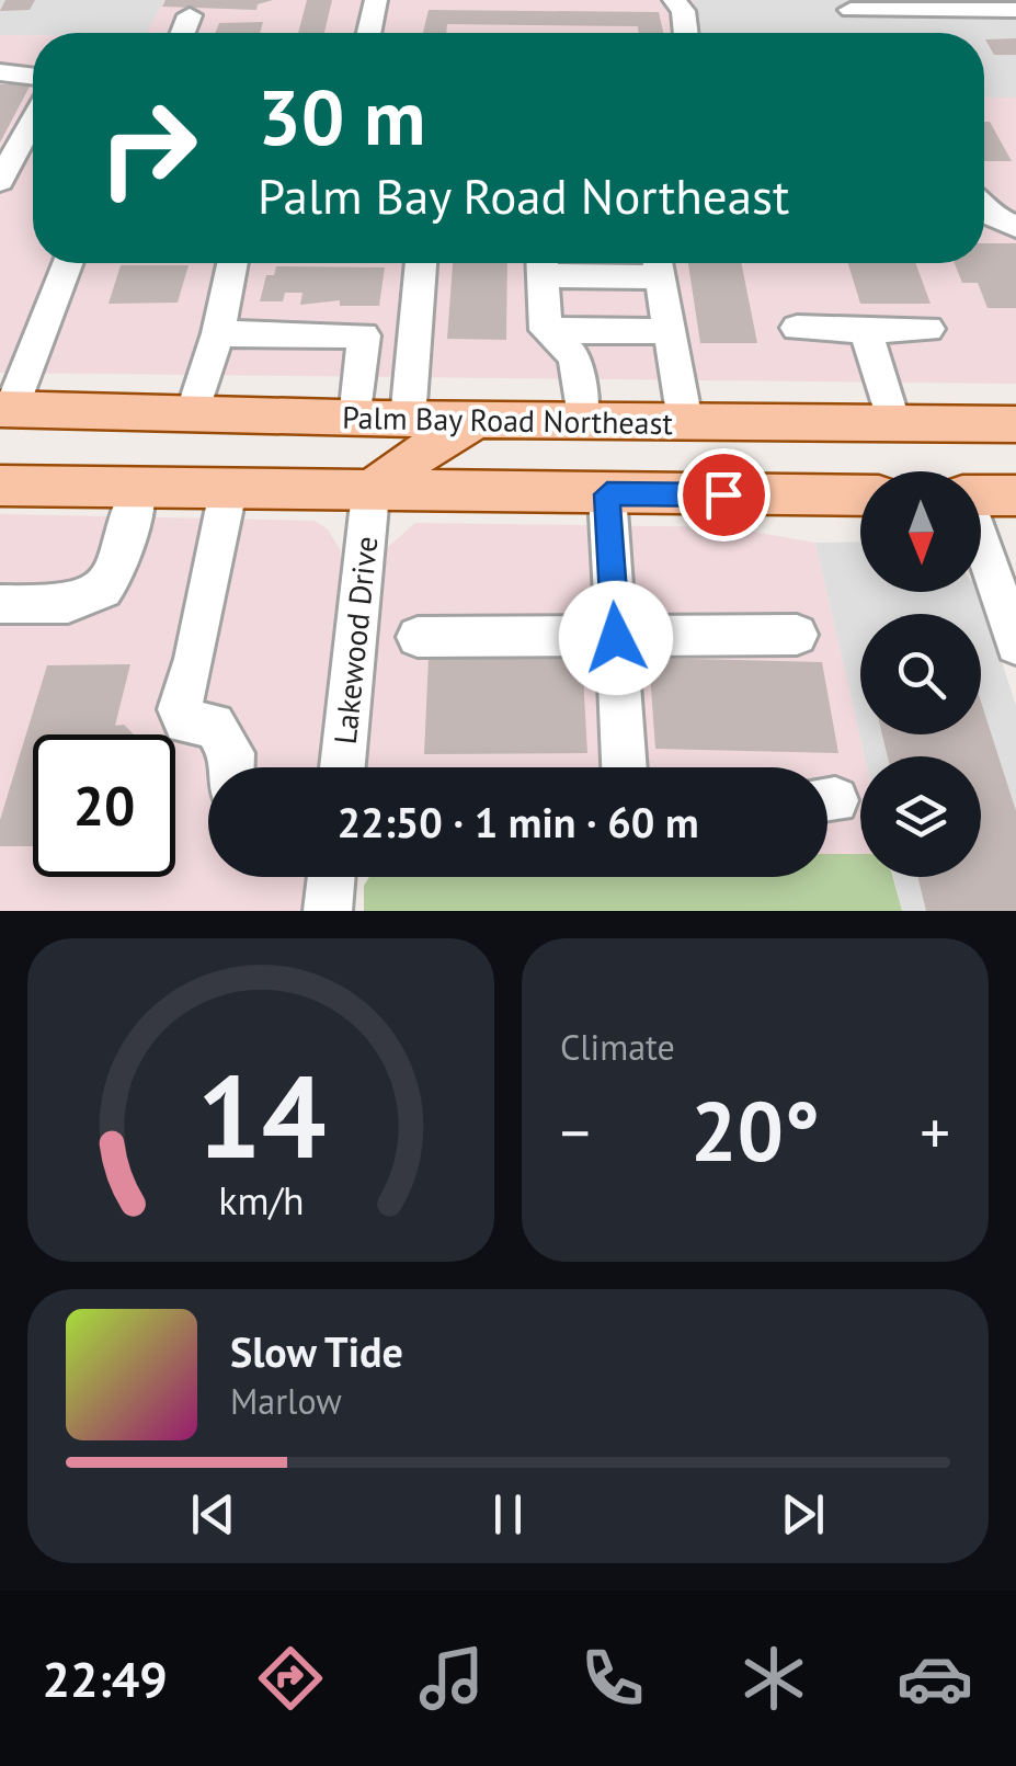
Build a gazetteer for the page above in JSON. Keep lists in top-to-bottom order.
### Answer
{
  "streets": {
    "main road": ["Palm Bay Road Northeast"],
    "street": ["Lakewood Drive"]
  },
  "north": "bottom",
  "page": {
    "turn": ["30 m", "Palm Bay Road Northeast"],
    "limit": "20",
    "trip": "22:50 · 1 min · 60 m",
    "tile": "Climate",
    "heat": ["−", "20°", "+"],
    "song": ["Slow Tide", "Marlow"],
    "tabs": "22:49",
    "gauge": ["14", "km/h"]
  }
}
